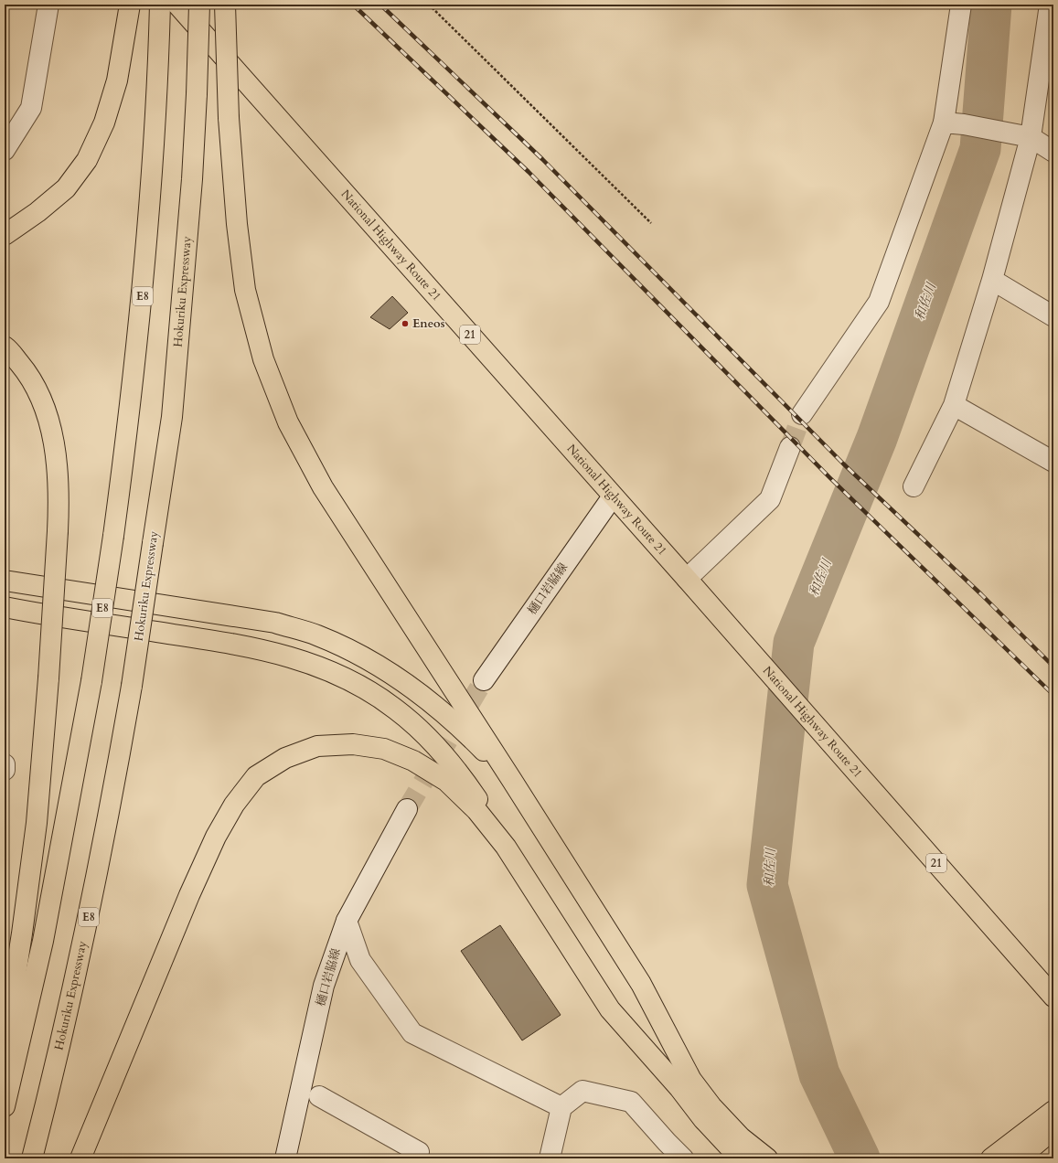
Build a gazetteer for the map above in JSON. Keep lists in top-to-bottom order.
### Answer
{
  "streets": {
    "highway": [
      "National Highway Route 21",
      "Hokuriku Expressway",
      "E8",
      "21"
    ],
    "street": ["樋口岩脇線"]
  },
  "crossings": [
    ["National Highway Route 21", "樋口岩脇線"]
  ],
  "water": ["和佐川"],
  "places": ["Eneos"]
}
